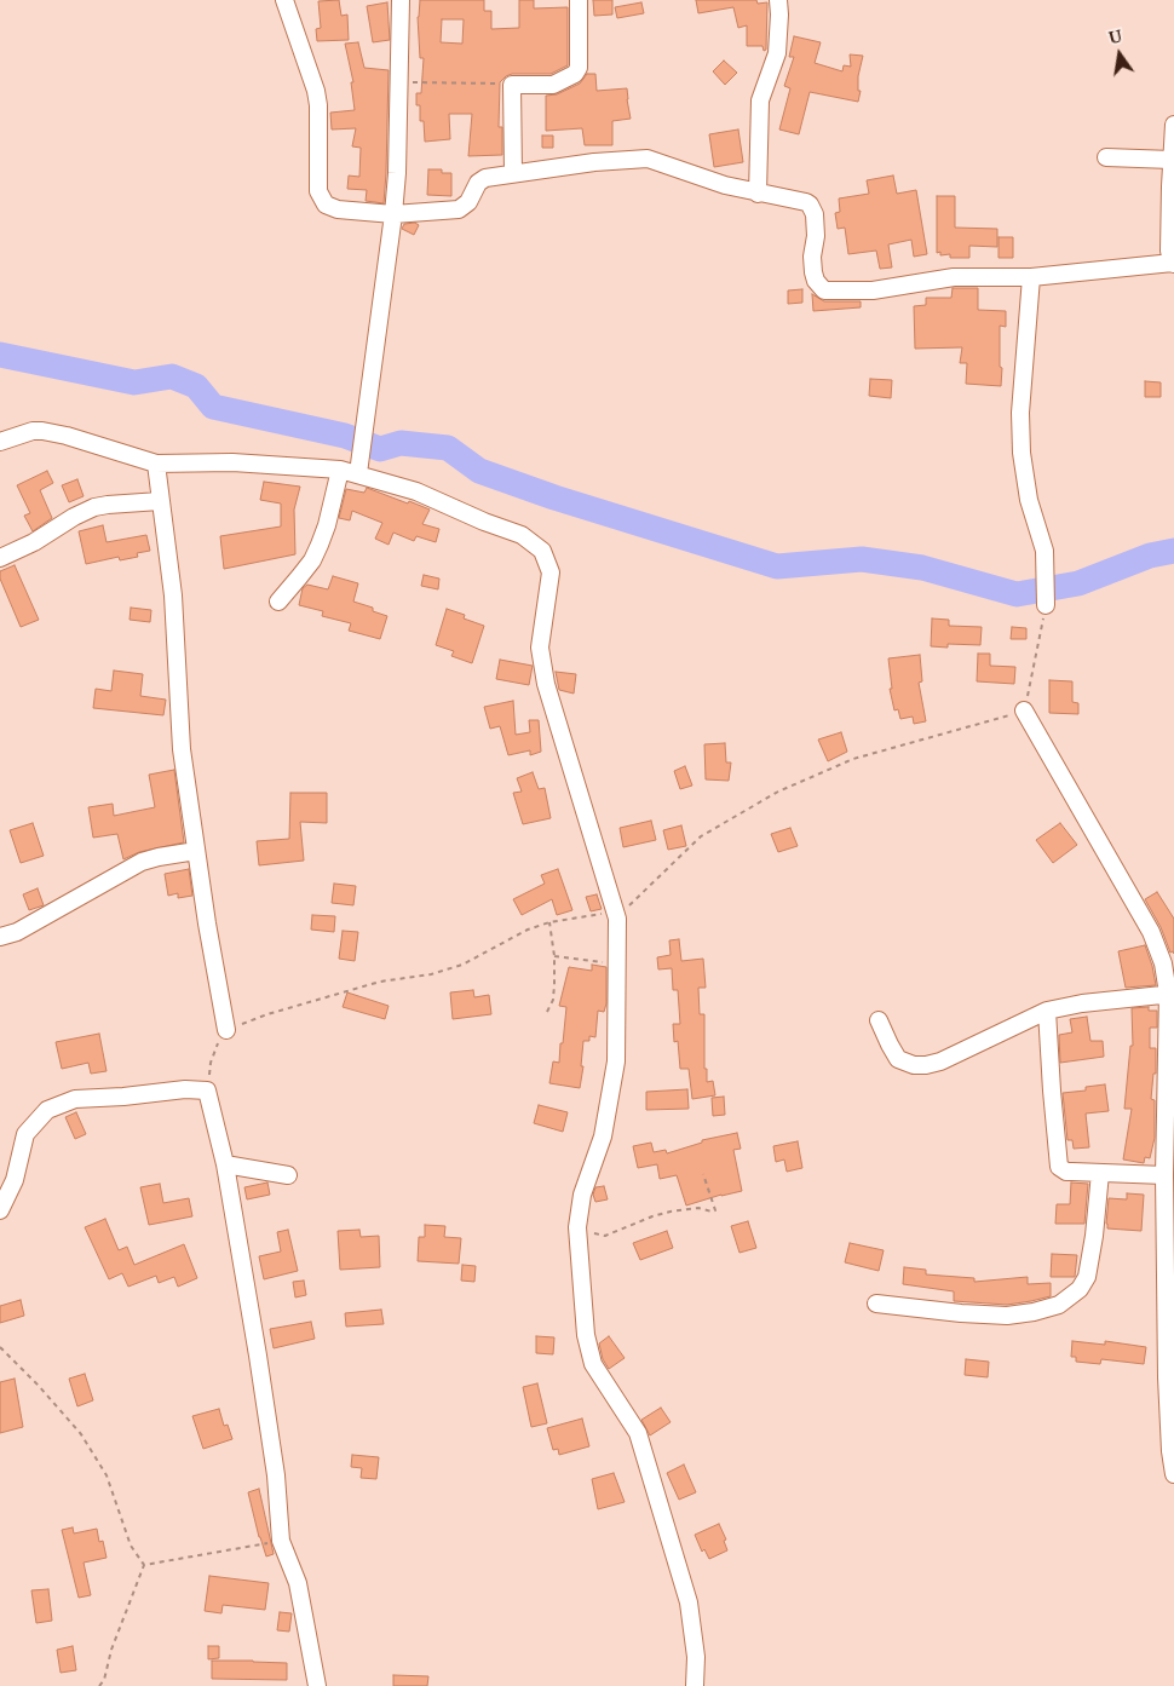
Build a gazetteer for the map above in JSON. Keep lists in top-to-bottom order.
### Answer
{
  "north": "top"
}
